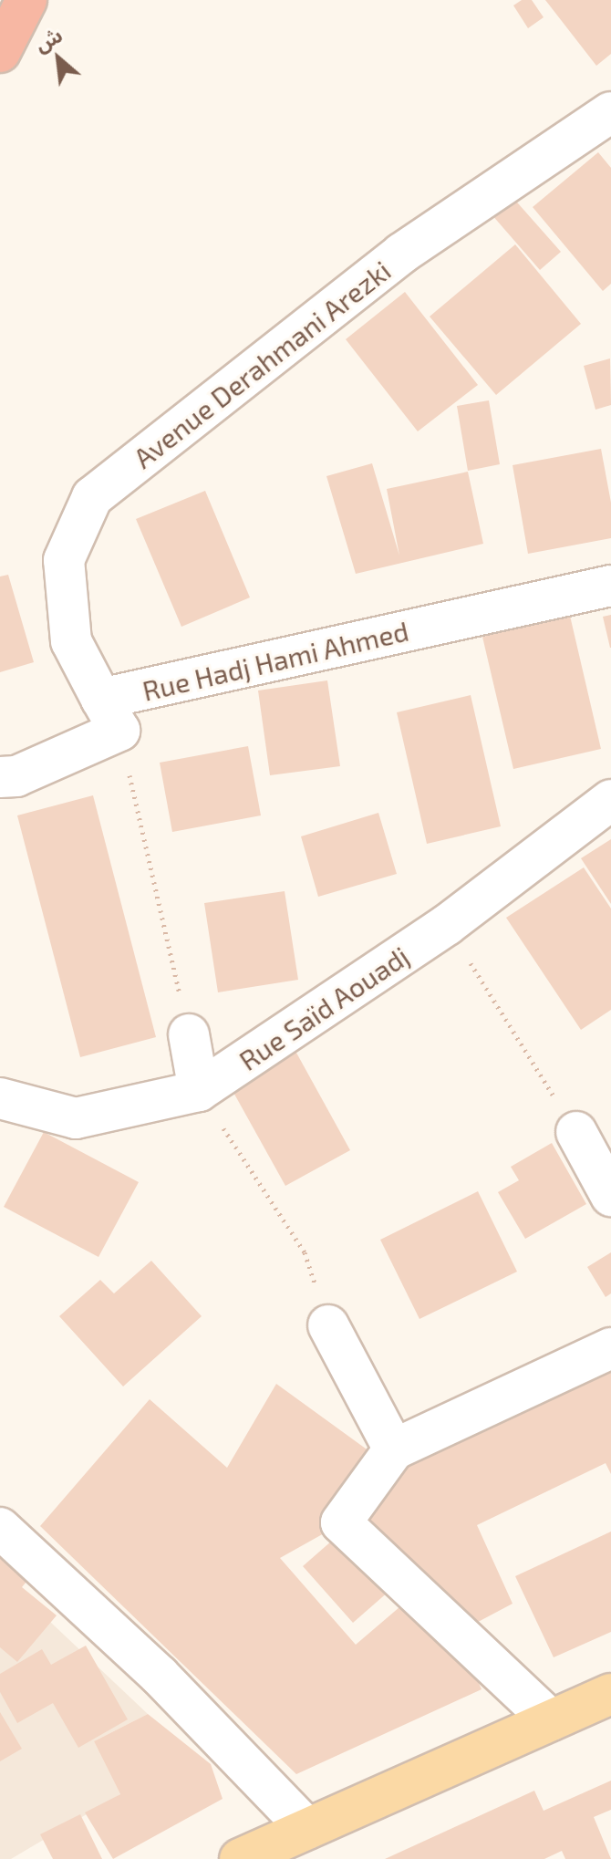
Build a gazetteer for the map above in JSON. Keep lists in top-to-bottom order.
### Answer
{
  "streets": {
    "street": ["Avenue Derahmani Arezki", "Rue Hadj Hami Ahmed", "Rue Saïd Aouadj"]
  },
  "crossings": [
    ["Avenue Derahmani Arezki", "Rue Hadj Hami Ahmed"]
  ],
  "north": "top left"
}
